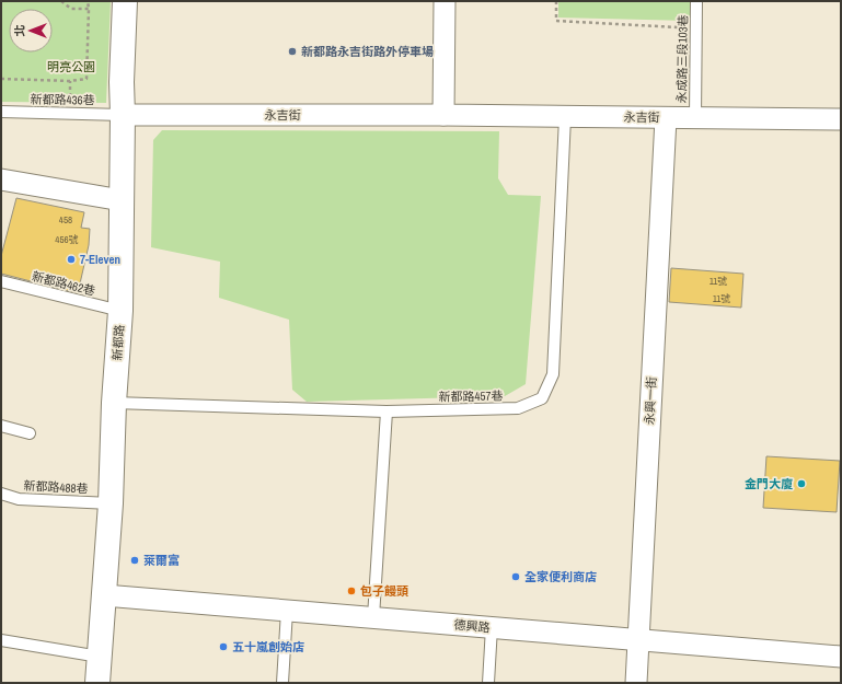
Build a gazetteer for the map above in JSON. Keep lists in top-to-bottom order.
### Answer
{
  "streets": {
    "street": [
      "永吉街",
      "新都路",
      "永興一街",
      "德興路"
    ],
    "lane": [
      "永成路三段103巷",
      "新都路436巷",
      "新都路462巷",
      "新都路457巷",
      "新都路488巷"
    ]
  },
  "crossings": [
    ["永成路三段103巷", "永吉街"],
    ["新都路436巷", "永吉街"],
    ["新都路436巷", "新都路"],
    ["永吉街", "新都路"],
    ["永吉街", "新都路457巷"],
    ["永吉街", "永興一街"],
    ["新都路462巷", "新都路"],
    ["新都路", "新都路457巷"],
    ["新都路", "新都路488巷"],
    ["新都路", "德興路"],
    ["永興一街", "德興路"]
  ],
  "parks": ["明亮公園"],
  "places": [
    "新都路永吉街路外停車場",
    "7-Eleven",
    "金門大廈",
    "萊爾富",
    "全家便利商店",
    "包子饅頭",
    "五十嵐創始店"
  ],
  "house_numbers": [
    "458",
    "456號",
    "11號",
    "11號"
  ],
  "north": "left"
}
